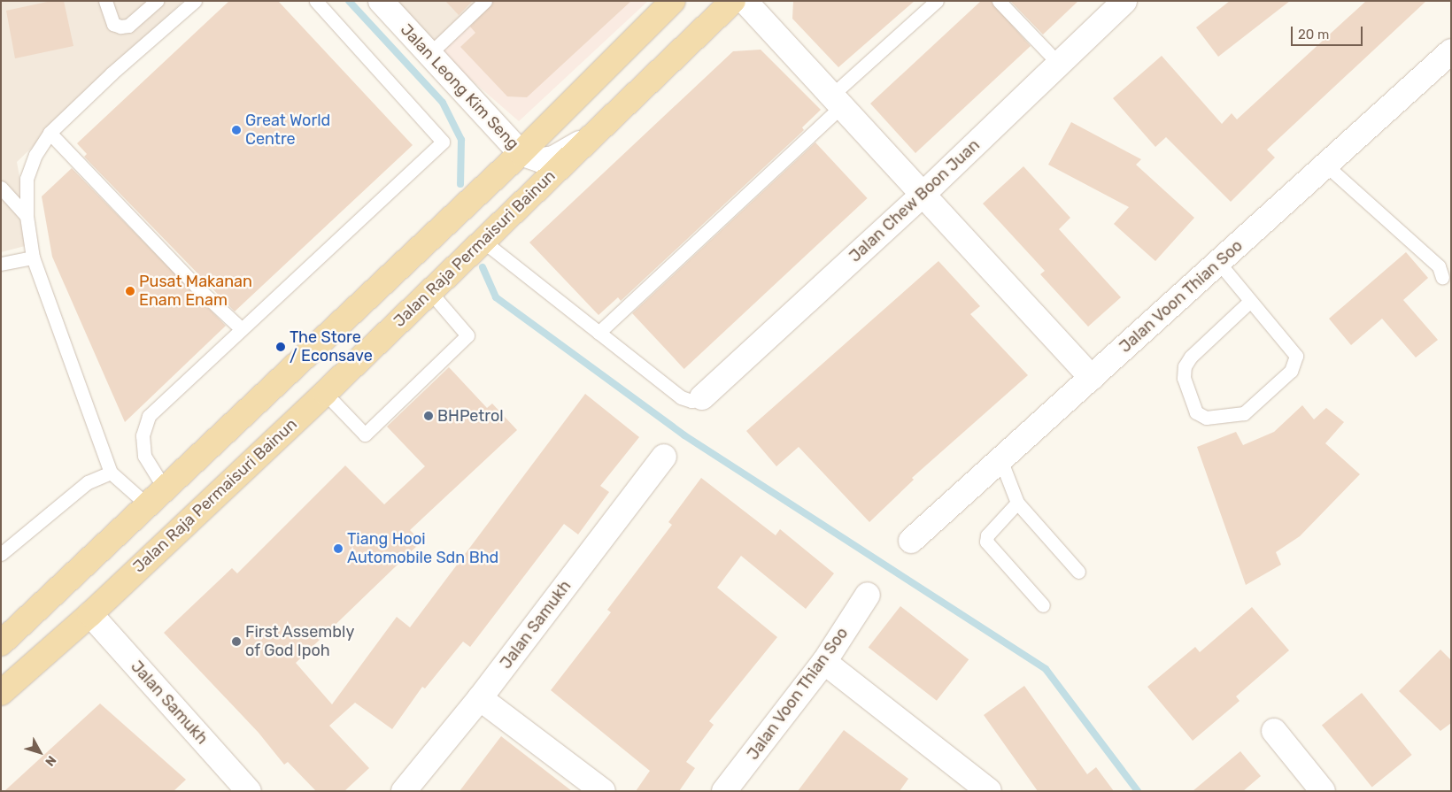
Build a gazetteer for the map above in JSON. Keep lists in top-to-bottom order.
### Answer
{
  "streets": {
    "main road": ["Jalan Raja Permaisuri Bainun"],
    "street": [
      "Jalan Leong Kim Seng",
      "Jalan Chew Boon Juan",
      "Jalan Voon Thian Soo",
      "Jalan Samukh"
    ]
  },
  "crossings": [
    ["Jalan Leong Kim Seng", "Jalan Raja Permaisuri Bainun"],
    ["Jalan Raja Permaisuri Bainun", "Jalan Samukh"]
  ],
  "places": [
    "Great World Centre",
    "Pusat Makanan Enam Enam",
    "The Store / Econsave",
    "BHPetrol",
    "Tiang Hooi Automobile Sdn Bhd",
    "First Assembly of God Ipoh"
  ],
  "scale_bar": "20 m",
  "north": "bottom right"
}
